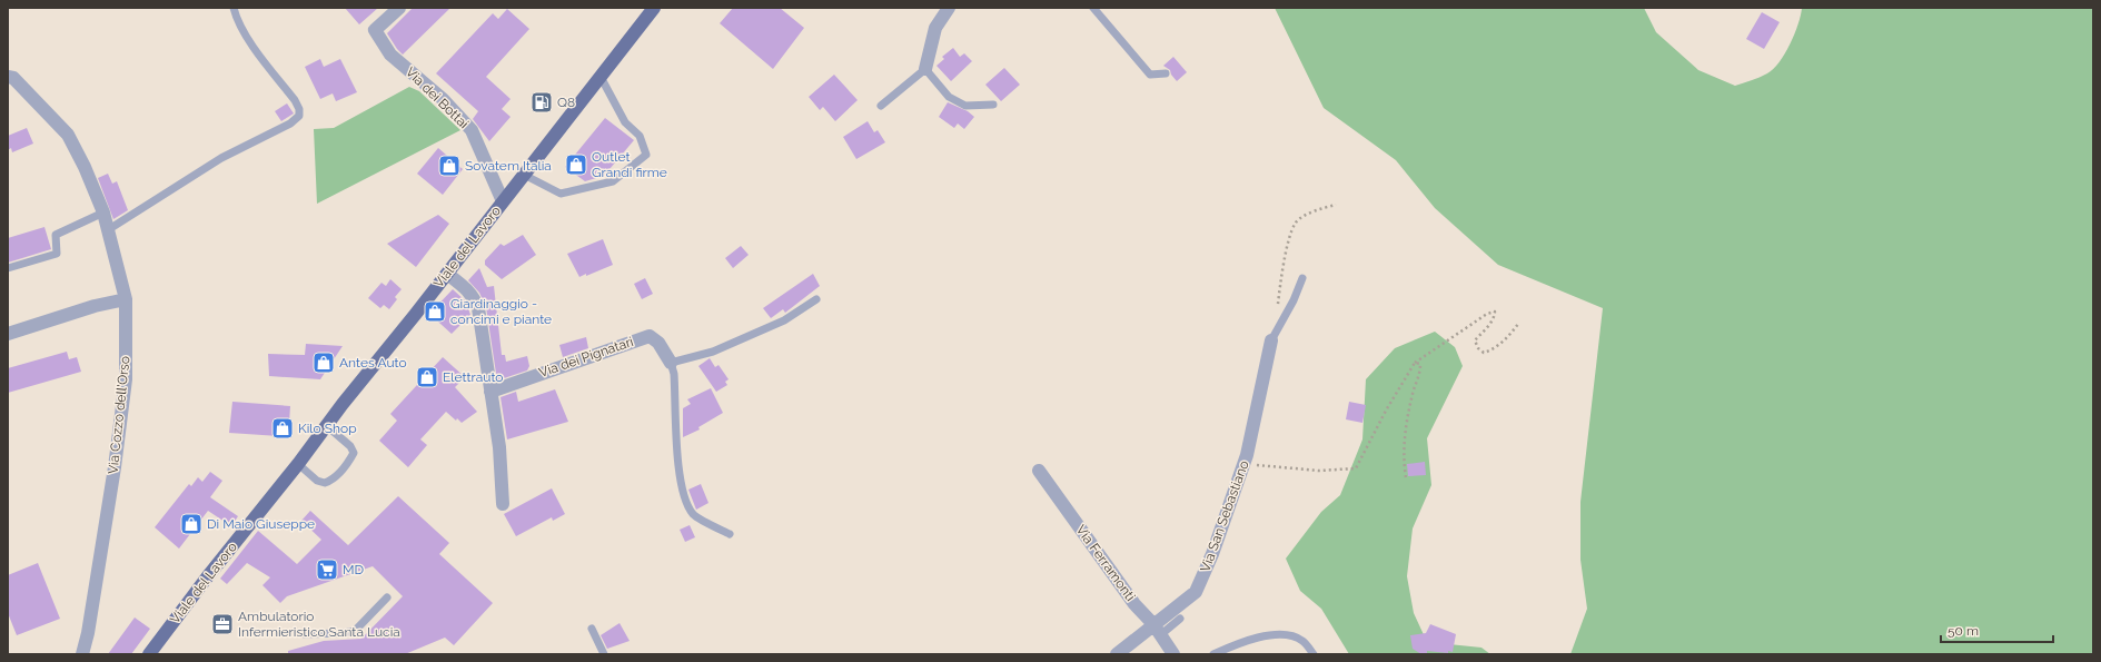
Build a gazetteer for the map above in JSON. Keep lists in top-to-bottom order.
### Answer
{
  "streets": {
    "main road": ["Viale del Lavoro"],
    "street": [
      "Via dei Bottai",
      "Via dei Pignatari",
      "Via Cozzo dell'Orso",
      "Via San Sebastiano",
      "Via Ferramonti"
    ]
  },
  "crossings": [
    ["Via dei Bottai", "Viale del Lavoro"],
    ["Via San Sebastiano", "Via Ferramonti"]
  ],
  "places": {
    "fuel station": ["Q8"],
    "shop": [
      "Outlet Grandi firme",
      "Sovatem Italia",
      "Giardinaggio - concimi e piante",
      "Antes Auto",
      "Elettrauto",
      "Kilo Shop",
      "Di Maio Giuseppe"
    ],
    "supermarket": ["MD"],
    "office": ["Ambulatorio Infermieristico Santa Lucia"]
  },
  "scale_bar": "50 m"
}
